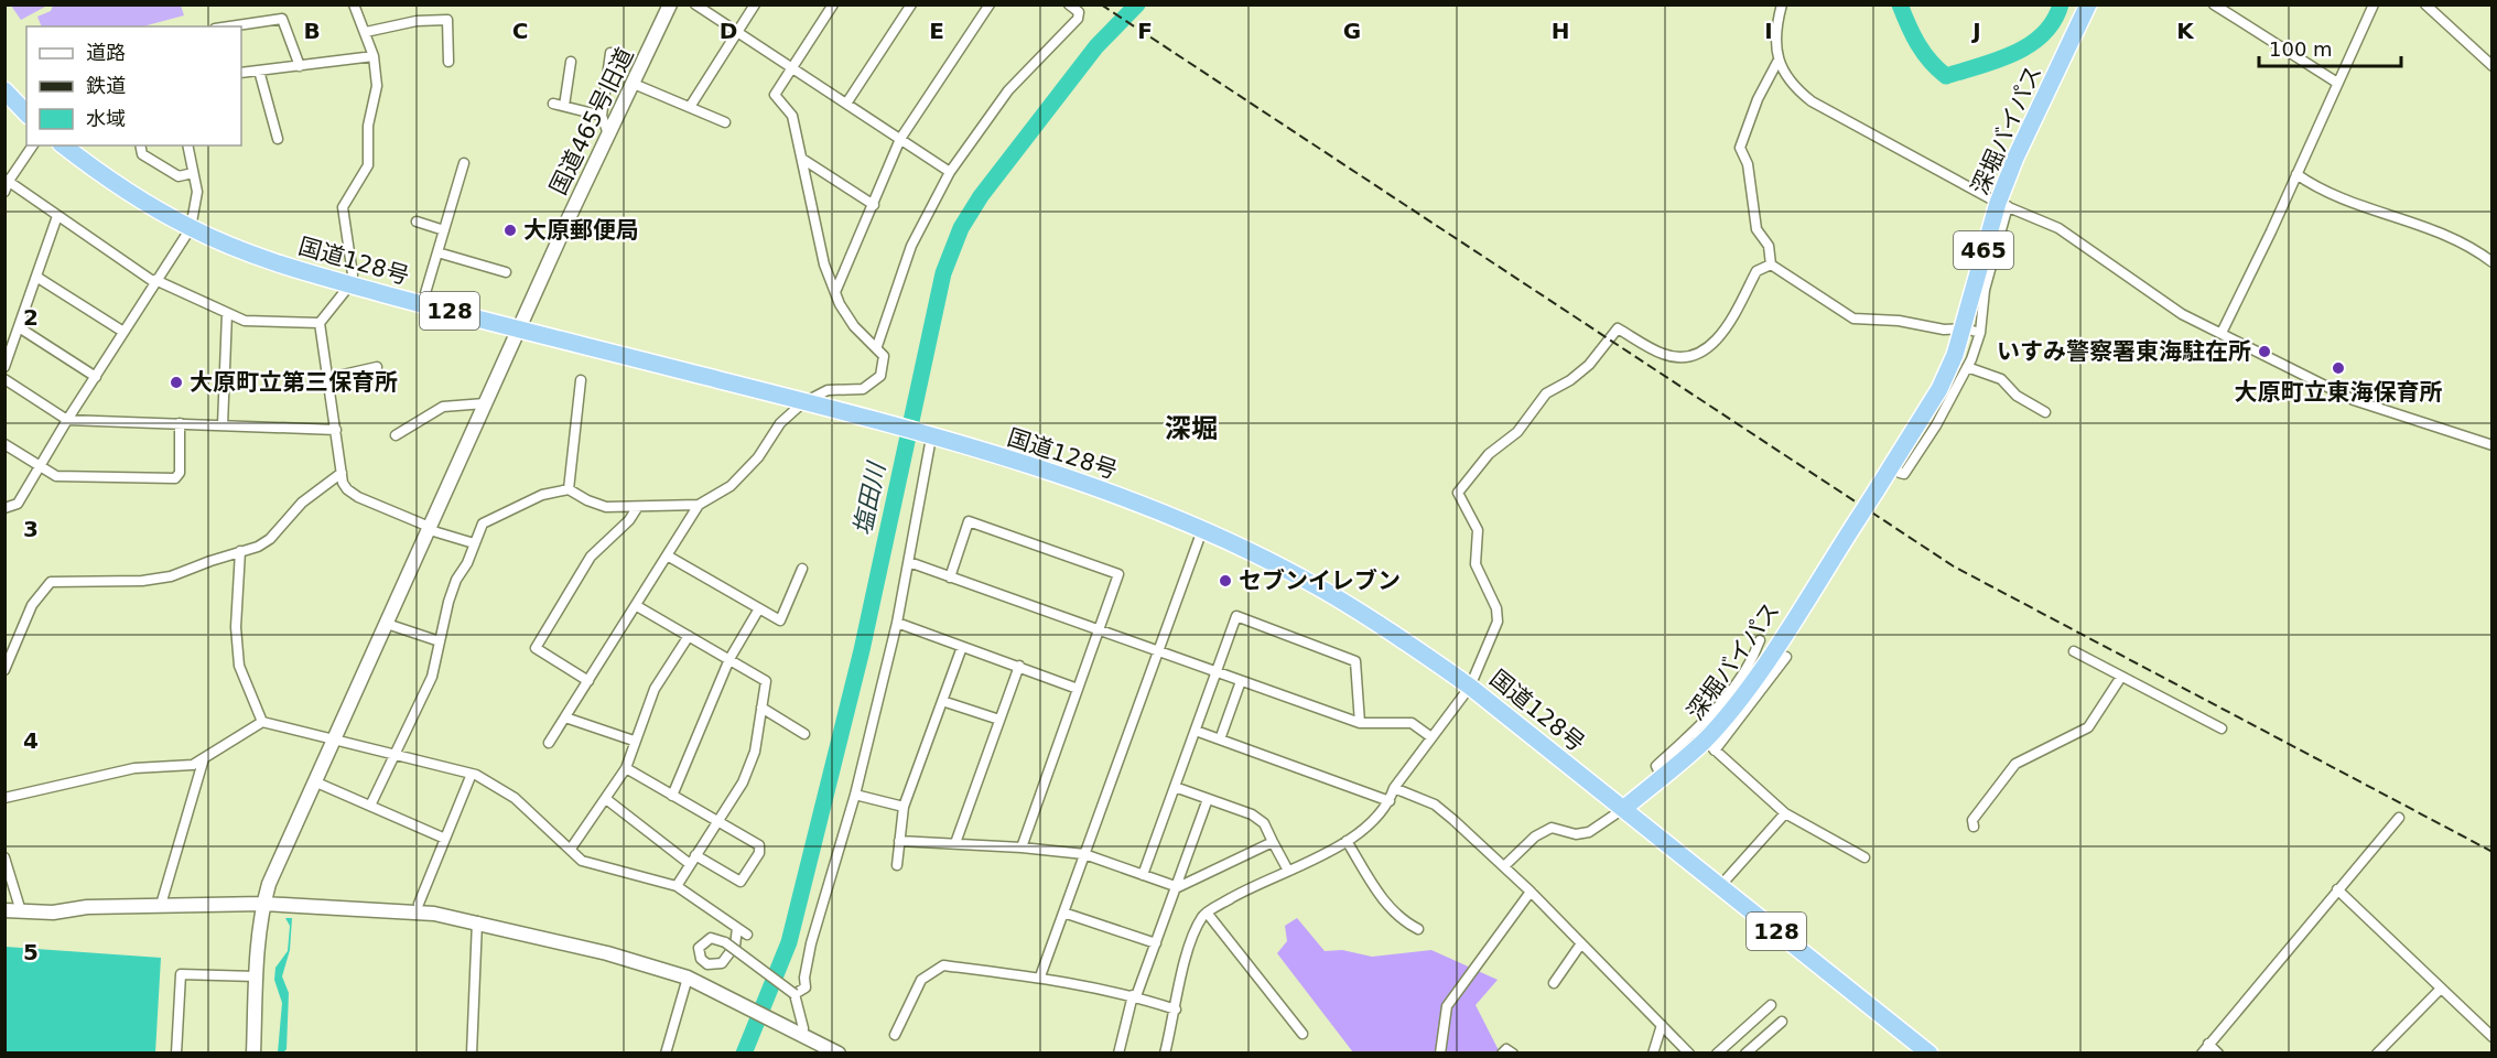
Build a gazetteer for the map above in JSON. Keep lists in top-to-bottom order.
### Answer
{
  "streets": {
    "highway": [
      "深堀バイパス",
      "465",
      "国道128号",
      "128"
    ],
    "street": ["国道465号旧道"]
  },
  "crossings": [
    ["国道465号旧道", "国道128号"],
    ["深堀バイパス", "国道128号"]
  ],
  "districts": ["深堀"],
  "water": ["塩田川"],
  "places": [
    "大原郵便局",
    "いすみ警察署東海駐在所",
    "大原町立東海保育所",
    "大原町立第三保育所",
    "セブンイレブン"
  ],
  "legend": ["道路", "鉄道", "水域"],
  "scale_bar": "100 m",
  "grid": {
    "columns": [
      "B",
      "C",
      "D",
      "E",
      "F",
      "G",
      "H",
      "I",
      "J",
      "K"
    ],
    "rows": [
      "2",
      "3",
      "4",
      "5"
    ]
  }
}
